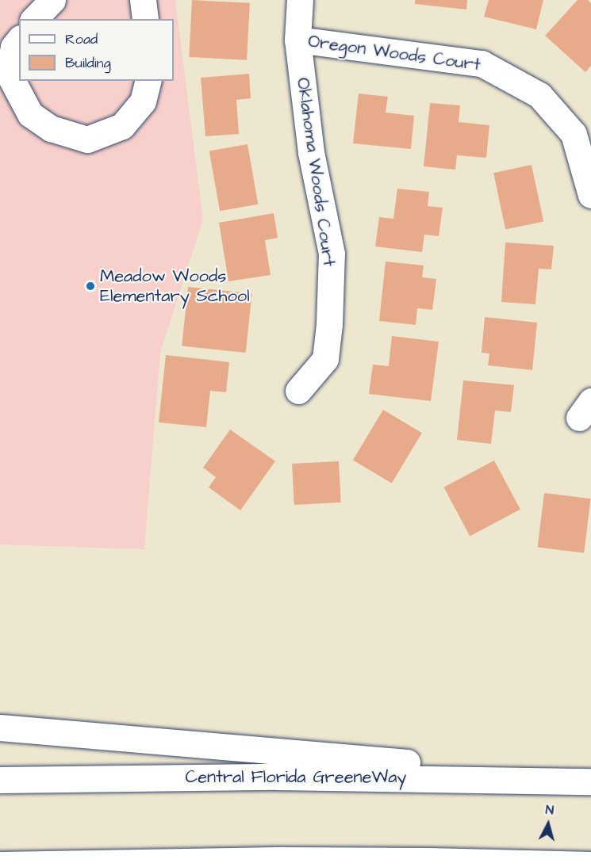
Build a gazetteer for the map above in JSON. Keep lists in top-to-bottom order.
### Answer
{
  "streets": {
    "main road": ["Oregon Woods Court", "Oklahoma Woods Court", "Central Florida GreeneWay"]
  },
  "crossings": [
    ["Oregon Woods Court", "Oklahoma Woods Court"]
  ],
  "places": ["Meadow Woods Elementary School"],
  "legend": ["Road", "Building"],
  "north": "top"
}
